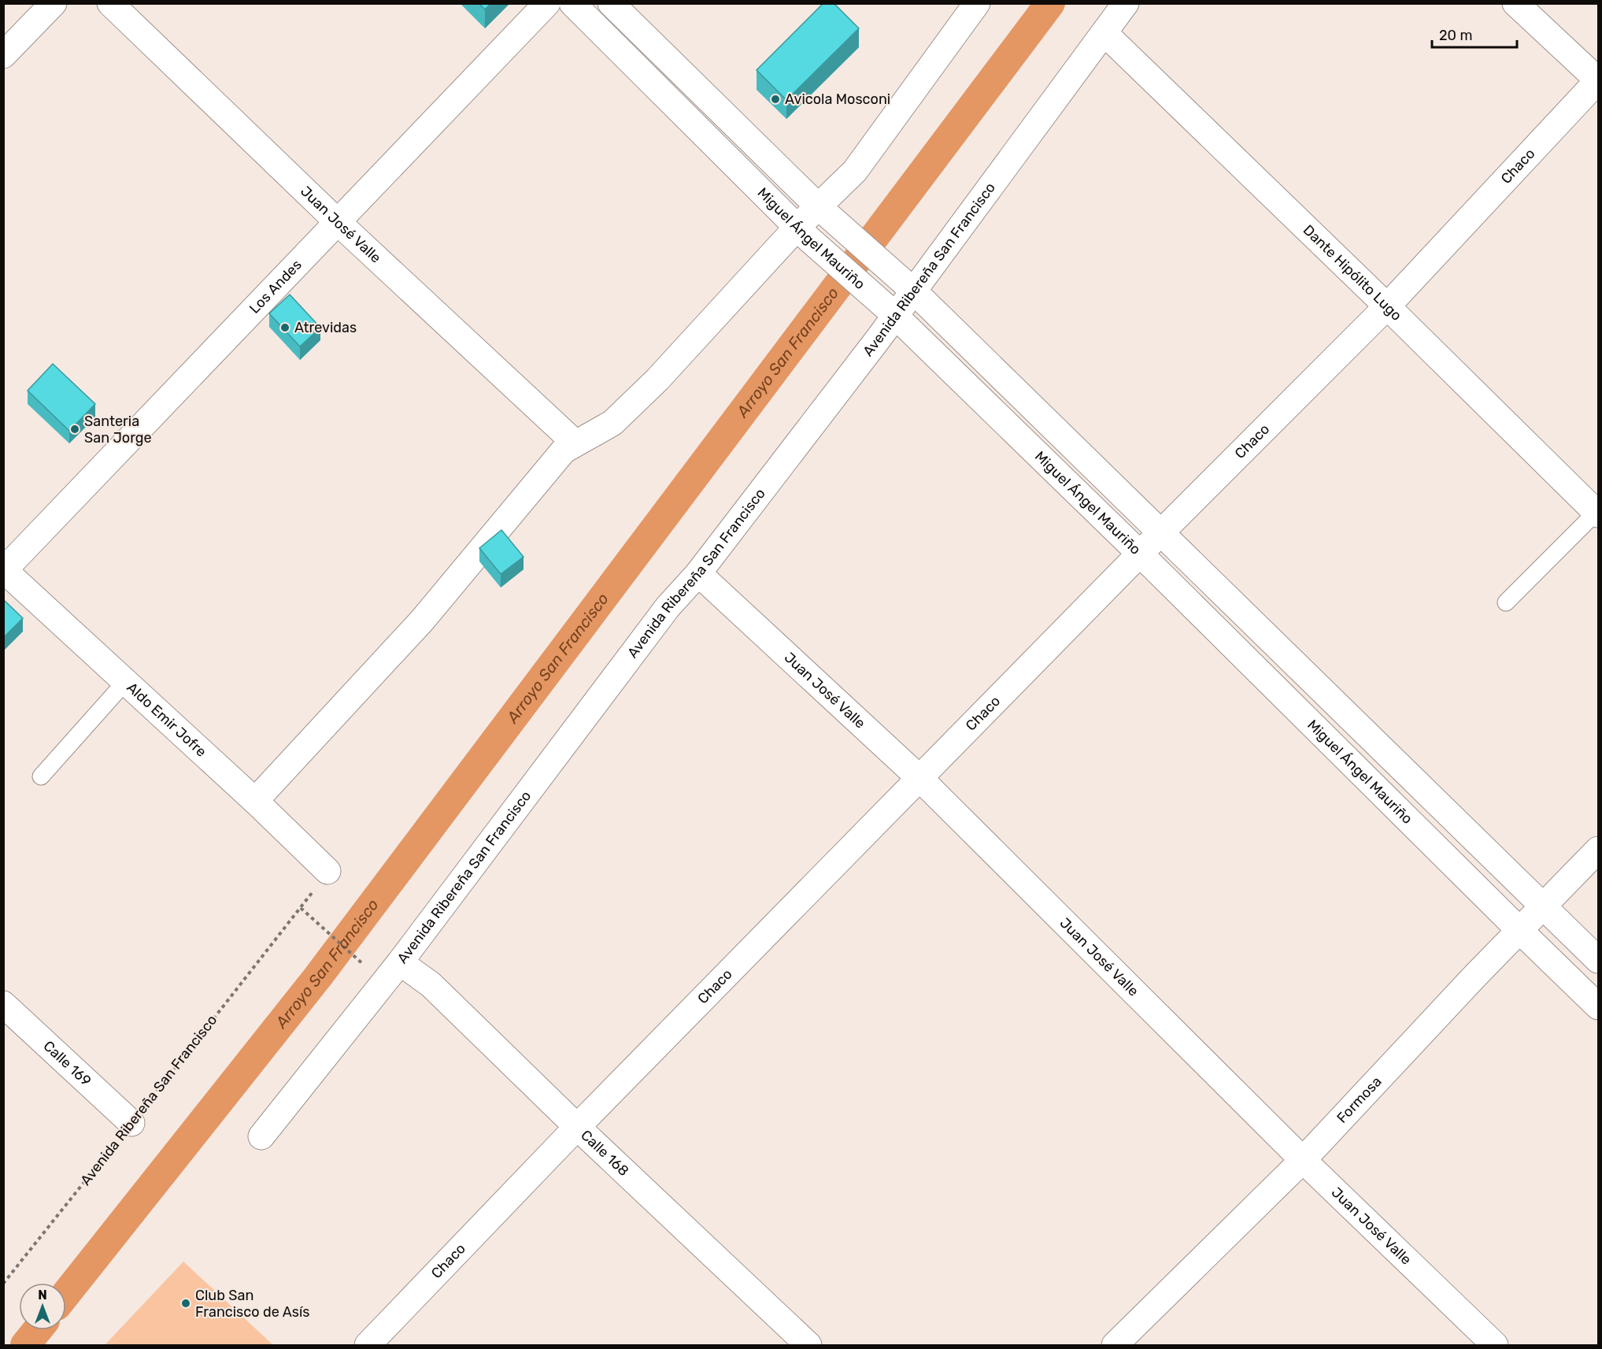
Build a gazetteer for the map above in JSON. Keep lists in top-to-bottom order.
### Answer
{
  "streets": {
    "street": [
      "Chaco",
      "Juan José Valle",
      "Miguel Ángel Mauriño",
      "Avenida Ribereña San Francisco",
      "Dante Hipólito Lugo",
      "Los Andes",
      "Aldo Emir Jofre",
      "Calle 169",
      "Formosa",
      "Calle 168"
    ]
  },
  "crossings": [
    ["Chaco", "Juan José Valle"],
    ["Chaco", "Miguel Ángel Mauriño"],
    ["Chaco", "Dante Hipólito Lugo"],
    ["Chaco", "Calle 168"],
    ["Juan José Valle", "Avenida Ribereña San Francisco"],
    ["Juan José Valle", "Los Andes"],
    ["Juan José Valle", "Formosa"],
    ["Miguel Ángel Mauriño", "Avenida Ribereña San Francisco"],
    ["Miguel Ángel Mauriño", "Formosa"],
    ["Avenida Ribereña San Francisco", "Dante Hipólito Lugo"],
    ["Avenida Ribereña San Francisco", "Aldo Emir Jofre"],
    ["Avenida Ribereña San Francisco", "Calle 169"],
    ["Avenida Ribereña San Francisco", "Calle 168"],
    ["Los Andes", "Aldo Emir Jofre"]
  ],
  "water": ["Arroyo San Francisco"],
  "places": [
    "Avicola Mosconi",
    "Atrevidas",
    "Santeria San Jorge",
    "Club San Francisco de Asís"
  ],
  "scale_bar": "20 m",
  "north": "top"
}
